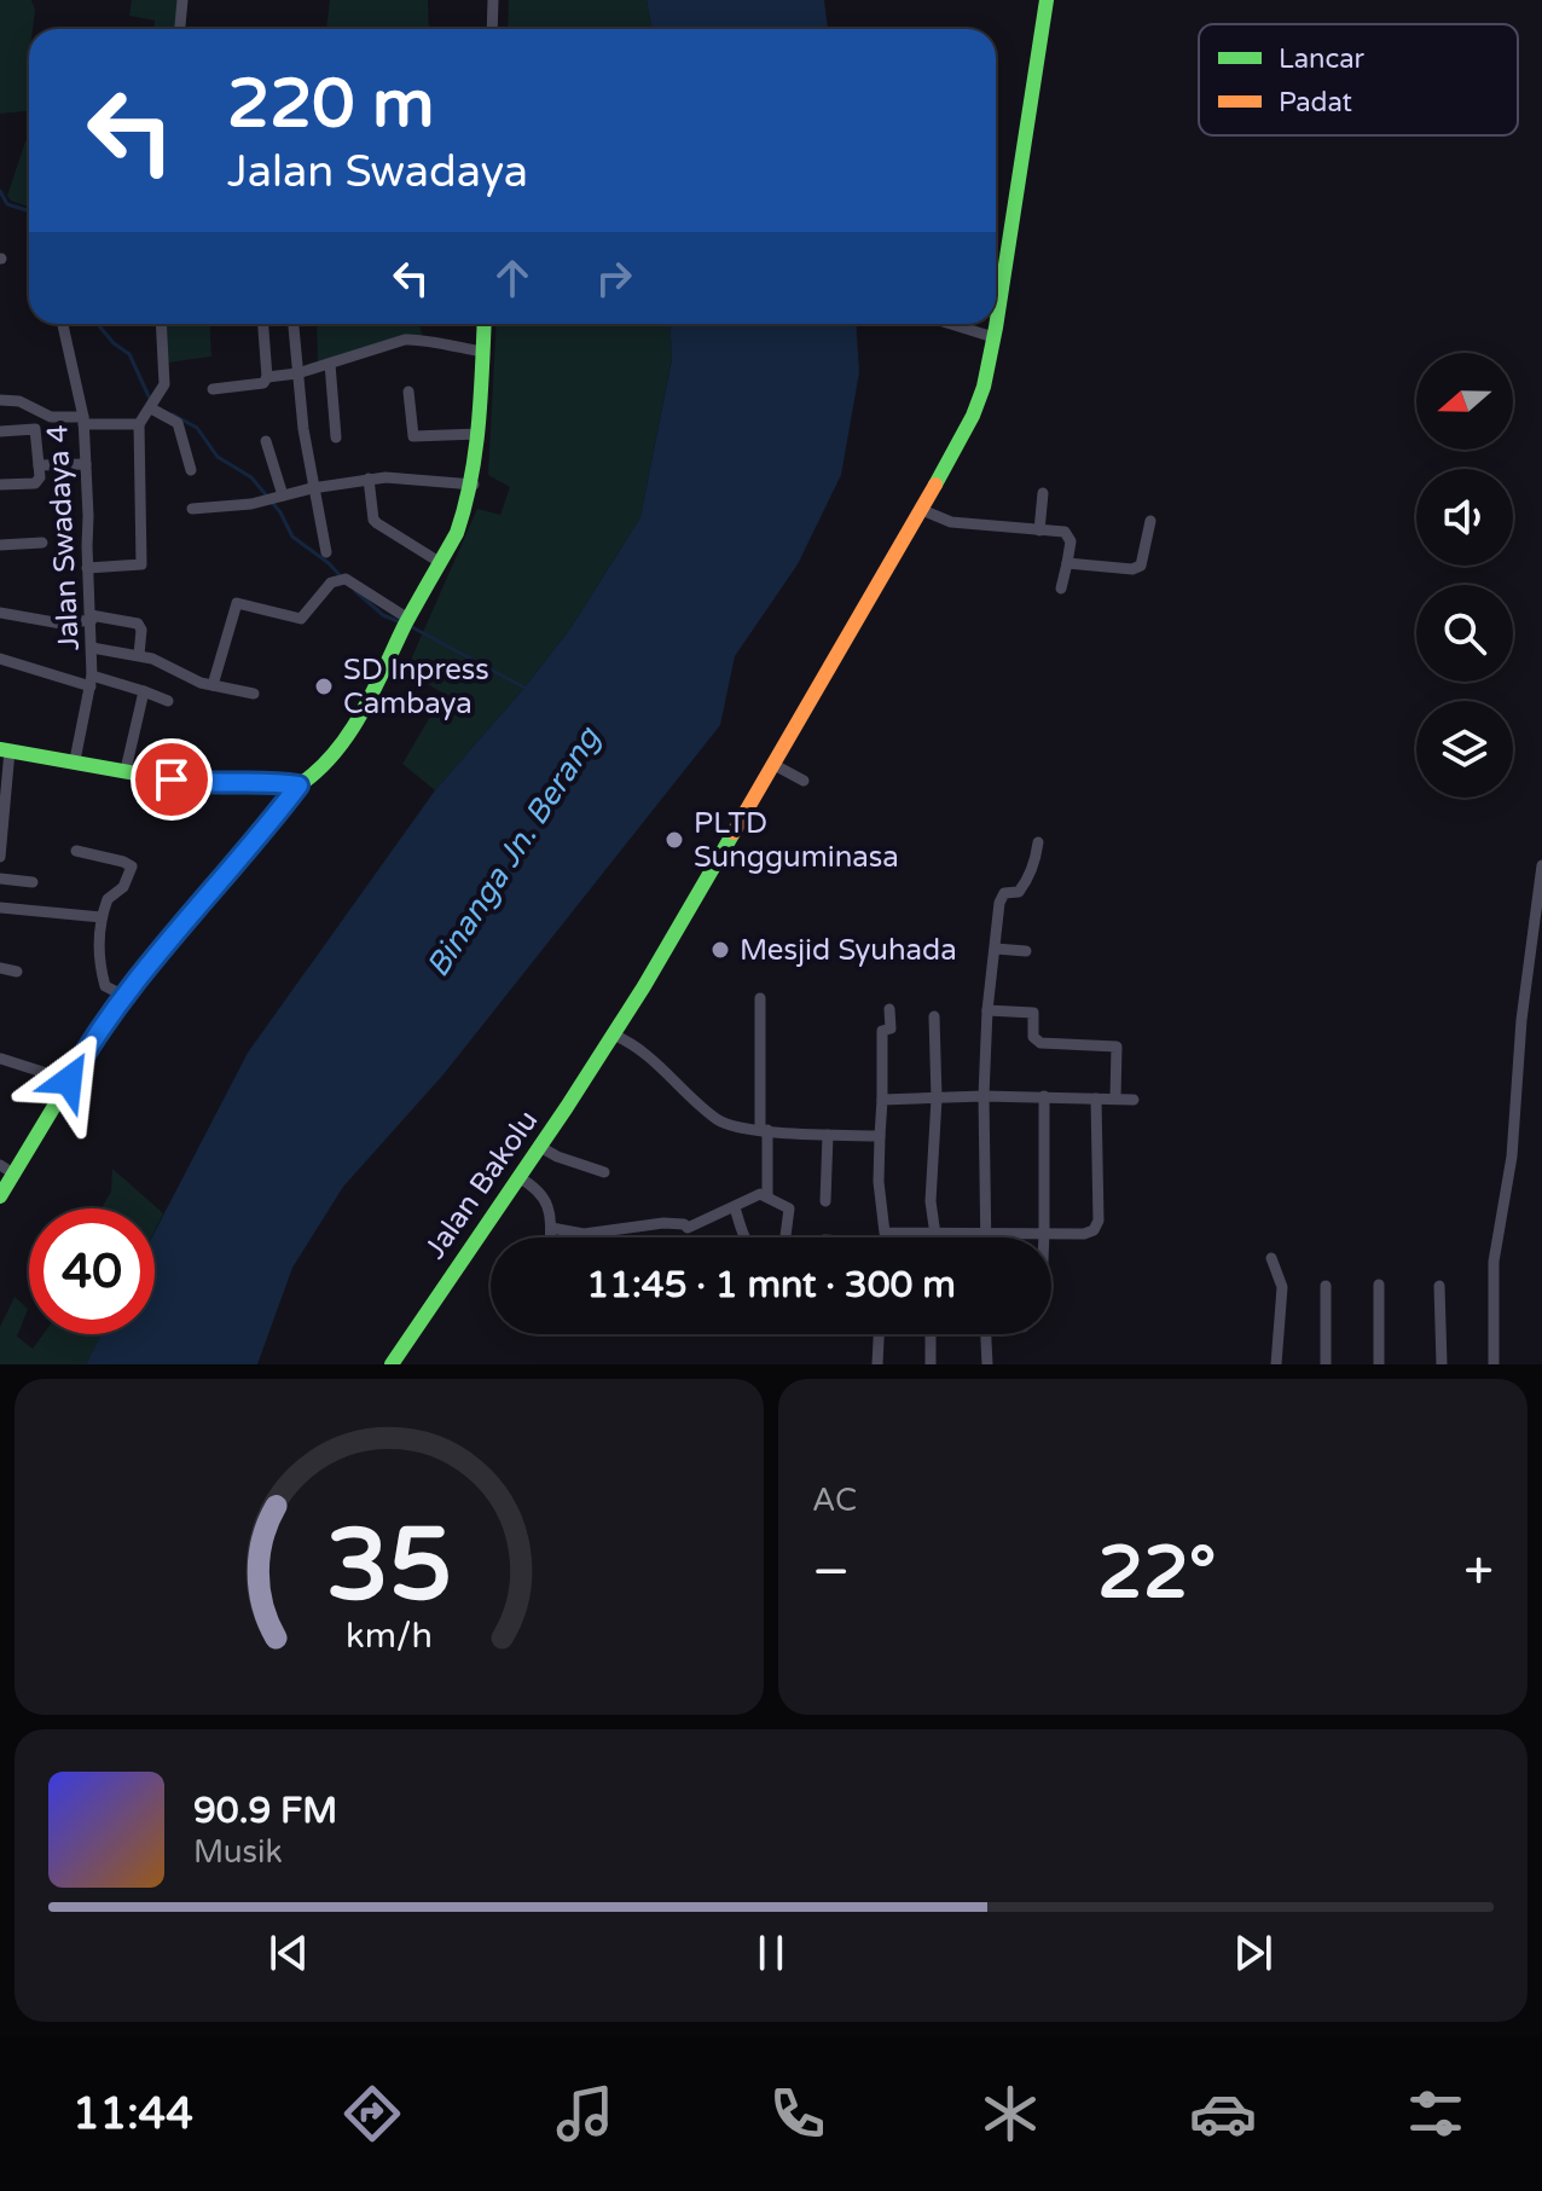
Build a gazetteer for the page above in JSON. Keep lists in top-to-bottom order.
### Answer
{
  "streets": {
    "main road": ["Jalan Bakolu"],
    "street": ["Jalan Swadaya 4"]
  },
  "water": ["Binanga Jn. Berang"],
  "places": ["SD Inpress Cambaya", "PLTD Sungguminasa", "Mesjid Syuhada"],
  "legend": ["Lancar", "Padat"],
  "north": "left",
  "page": {
    "turn": ["220 m", "Jalan Swadaya"],
    "limit": "40",
    "trip": "11:45 · 1 mnt · 300 m",
    "tile": "AC",
    "heat": ["−", "22°", "+"],
    "song": ["90.9 FM", "Musik"],
    "tabs": "11:44",
    "gauge": ["35", "km/h"]
  }
}
